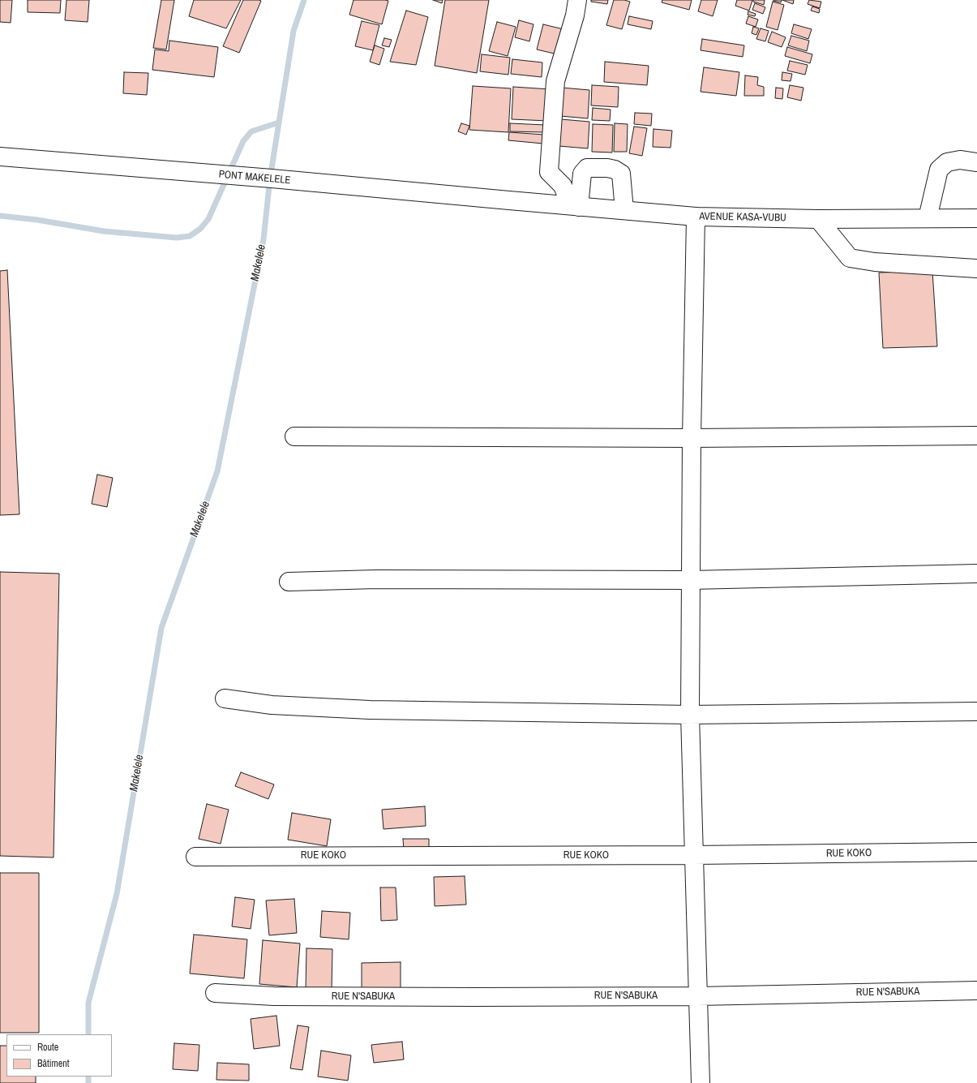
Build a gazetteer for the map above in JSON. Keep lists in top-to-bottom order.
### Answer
{
  "streets": {
    "street": [
      "PONT MAKELELE",
      "AVENUE KASA-VUBU",
      "RUE KOKO",
      "RUE N'SABUKA"
    ]
  },
  "crossings": [
    ["PONT MAKELELE", "AVENUE KASA-VUBU"]
  ],
  "water": ["Makelele"],
  "legend": ["Route", "Bâtiment"]
}
